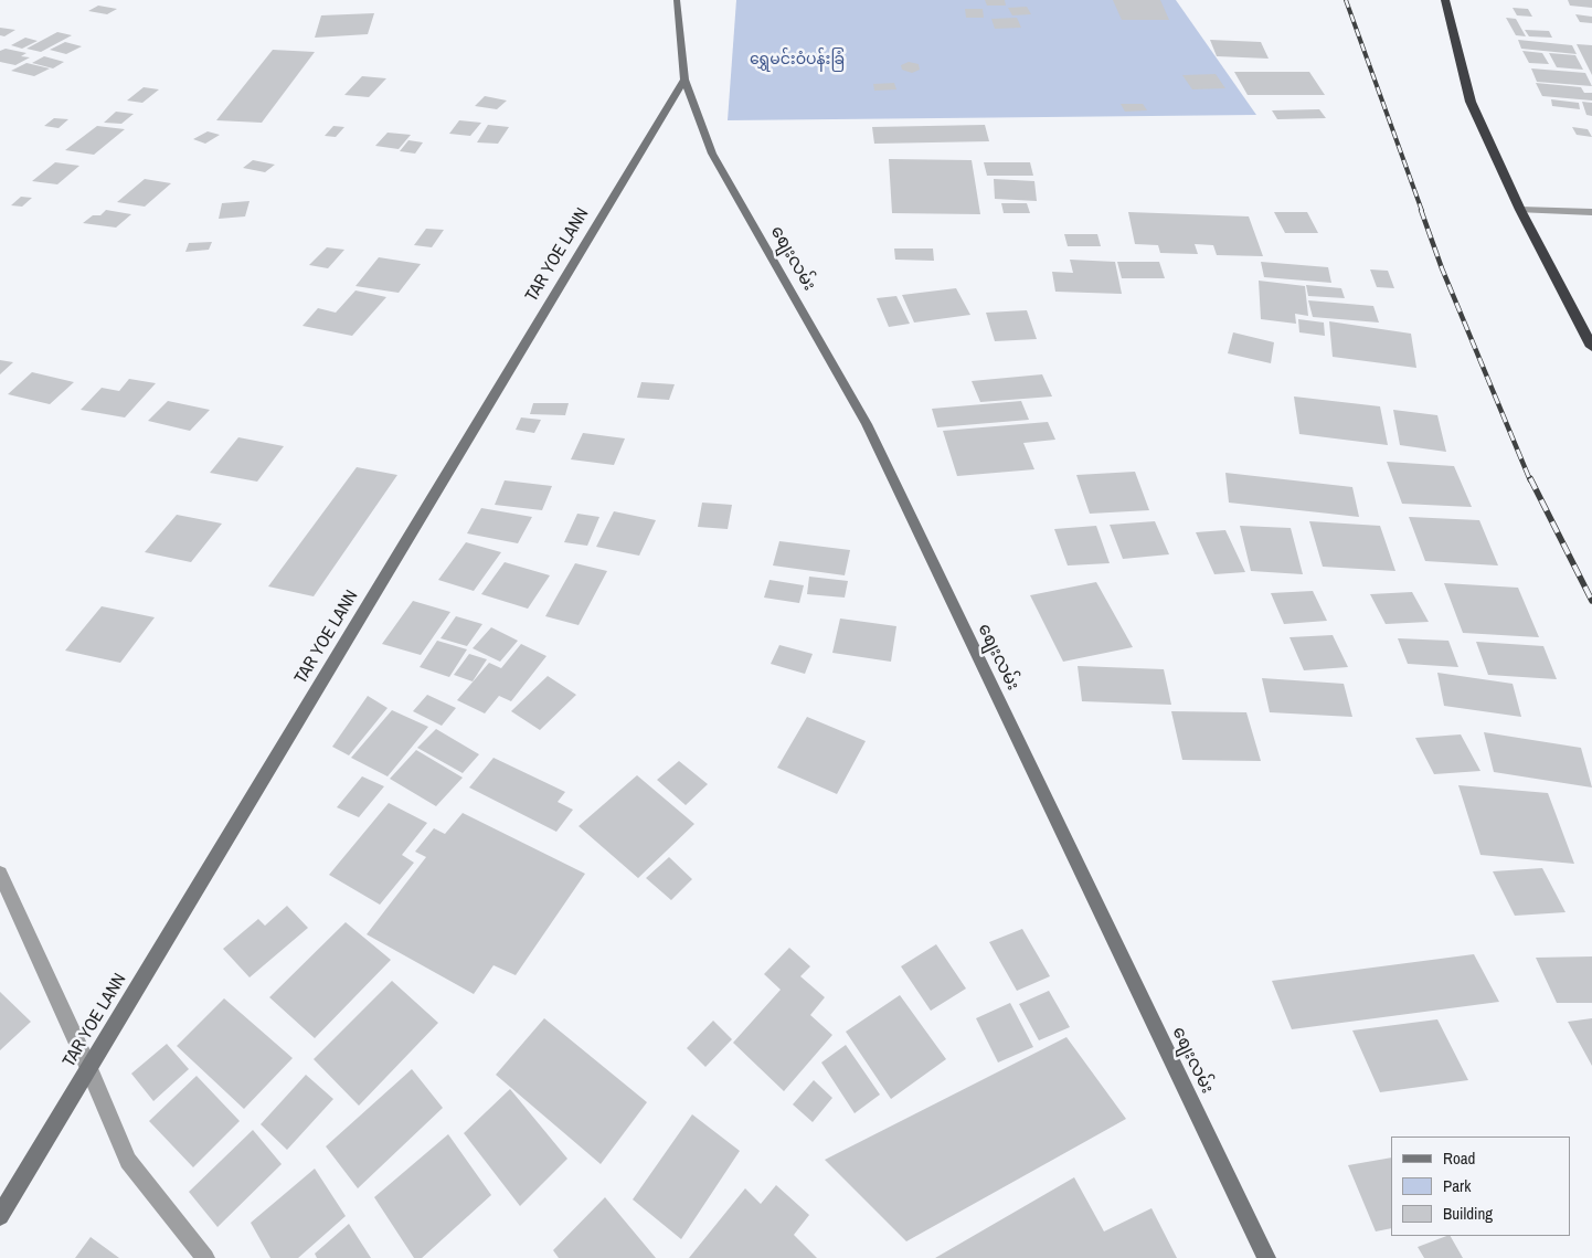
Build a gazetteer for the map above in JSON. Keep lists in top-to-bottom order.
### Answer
{
  "streets": {
    "main road": ["TAR YOE LANN", "စျေးလမ်း"]
  },
  "crossings": [
    ["TAR YOE LANN", "စျေးလမ်း"]
  ],
  "parks": ["ရွှေမင်းဝံပန်းခြံ"],
  "legend": ["Road", "Park", "Building"]
}
